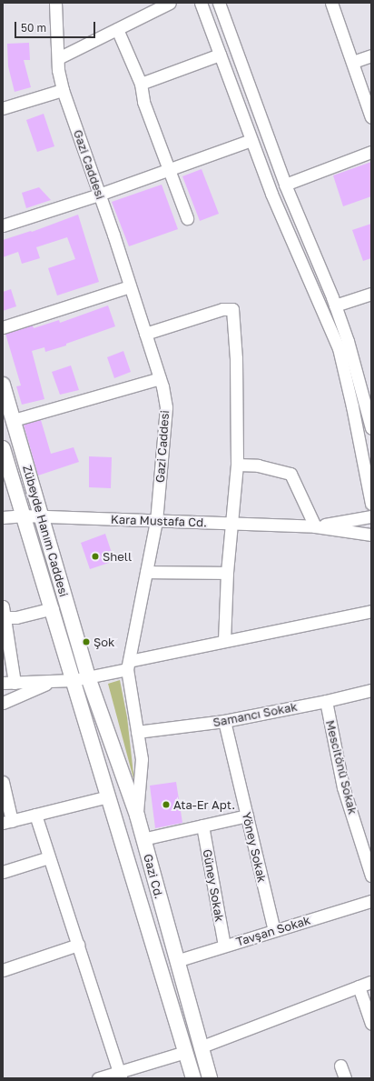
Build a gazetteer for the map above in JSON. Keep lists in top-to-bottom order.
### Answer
{
  "streets": {
    "main road": ["Zübeyde Hanım Caddesi", "Gazi Cd."],
    "street": [
      "Gazi Caddesi",
      "Kara Mustafa Cd.",
      "Samancı Sokak",
      "Mescitönü Sokak",
      "Yöney Sokak",
      "Güney Sokak",
      "Tavşan Sokak"
    ]
  },
  "crossings": [
    ["Gazi Caddesi", "Kara Mustafa Cd."],
    ["Gazi Caddesi", "Samancı Sokak"],
    ["Gazi Caddesi", "Gazi Cd."],
    ["Kara Mustafa Cd.", "Zübeyde Hanım Caddesi"],
    ["Kara Mustafa Cd.", "Gazi Cd."],
    ["Zübeyde Hanım Caddesi", "Gazi Cd."],
    ["Samancı Sokak", "Mescitönü Sokak"],
    ["Samancı Sokak", "Yöney Sokak"],
    ["Yöney Sokak", "Tavşan Sokak"],
    ["Gazi Cd.", "Tavşan Sokak"],
    ["Güney Sokak", "Tavşan Sokak"]
  ],
  "places": ["Shell", "Şok", "Ata-Er Apt."],
  "scale_bar": "50 m"
}
